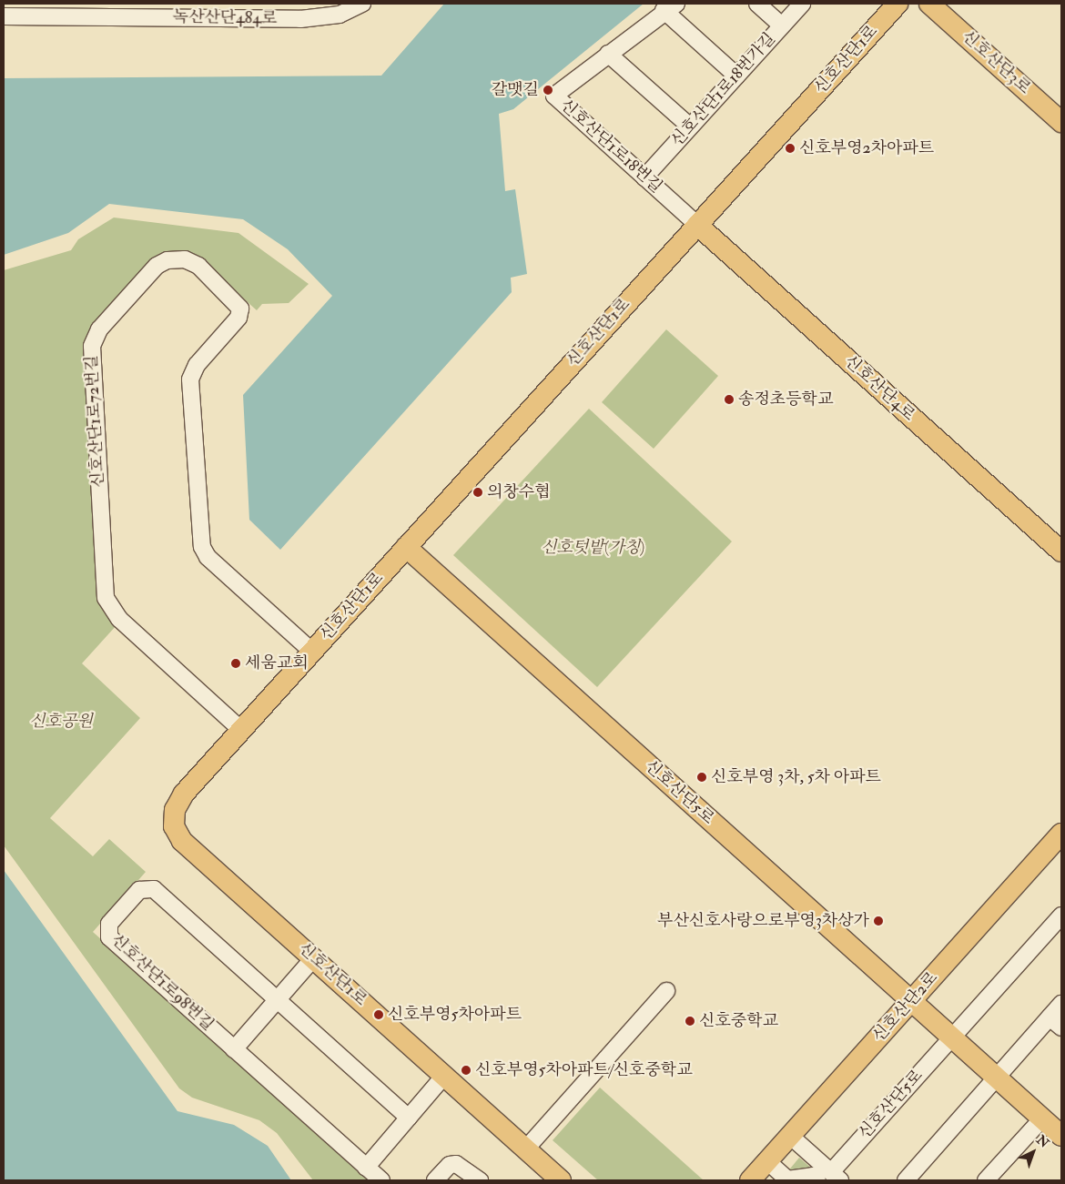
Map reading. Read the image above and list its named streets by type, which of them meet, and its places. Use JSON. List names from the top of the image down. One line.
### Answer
{"streets":{"main road":["신호산단1로","신호산단3로","신호산단4로","신호산단5로","신호산단2로"],"street":["녹산산단484로","신호산단1로18번가길","신호산단1로18번길","신호산단1로72번길","신호산단1로98번길"]},"crossings":[["신호산단1로","신호산단1로18번길"],["신호산단1로","신호산단4로"],["신호산단1로","신호산단1로72번길"],["신호산단1로","신호산단5로"],["신호산단1로18번가길","신호산단1로18번길"],["신호산단1로18번길","신호산단4로"],["신호산단5로","신호산단2로"]],"parks":["신호텃밭(가칭)","신호공원"],"places":["갈맷길","신호부영2차아파트","송정초등학교","의창수협","세움교회","신호부영 3차, 5차 아파트","부산신호사랑으로부영3차상가","신호부영5차아파트","신호중학교","신호부영5차아파트/신호중학교"],"north":"top right"}
